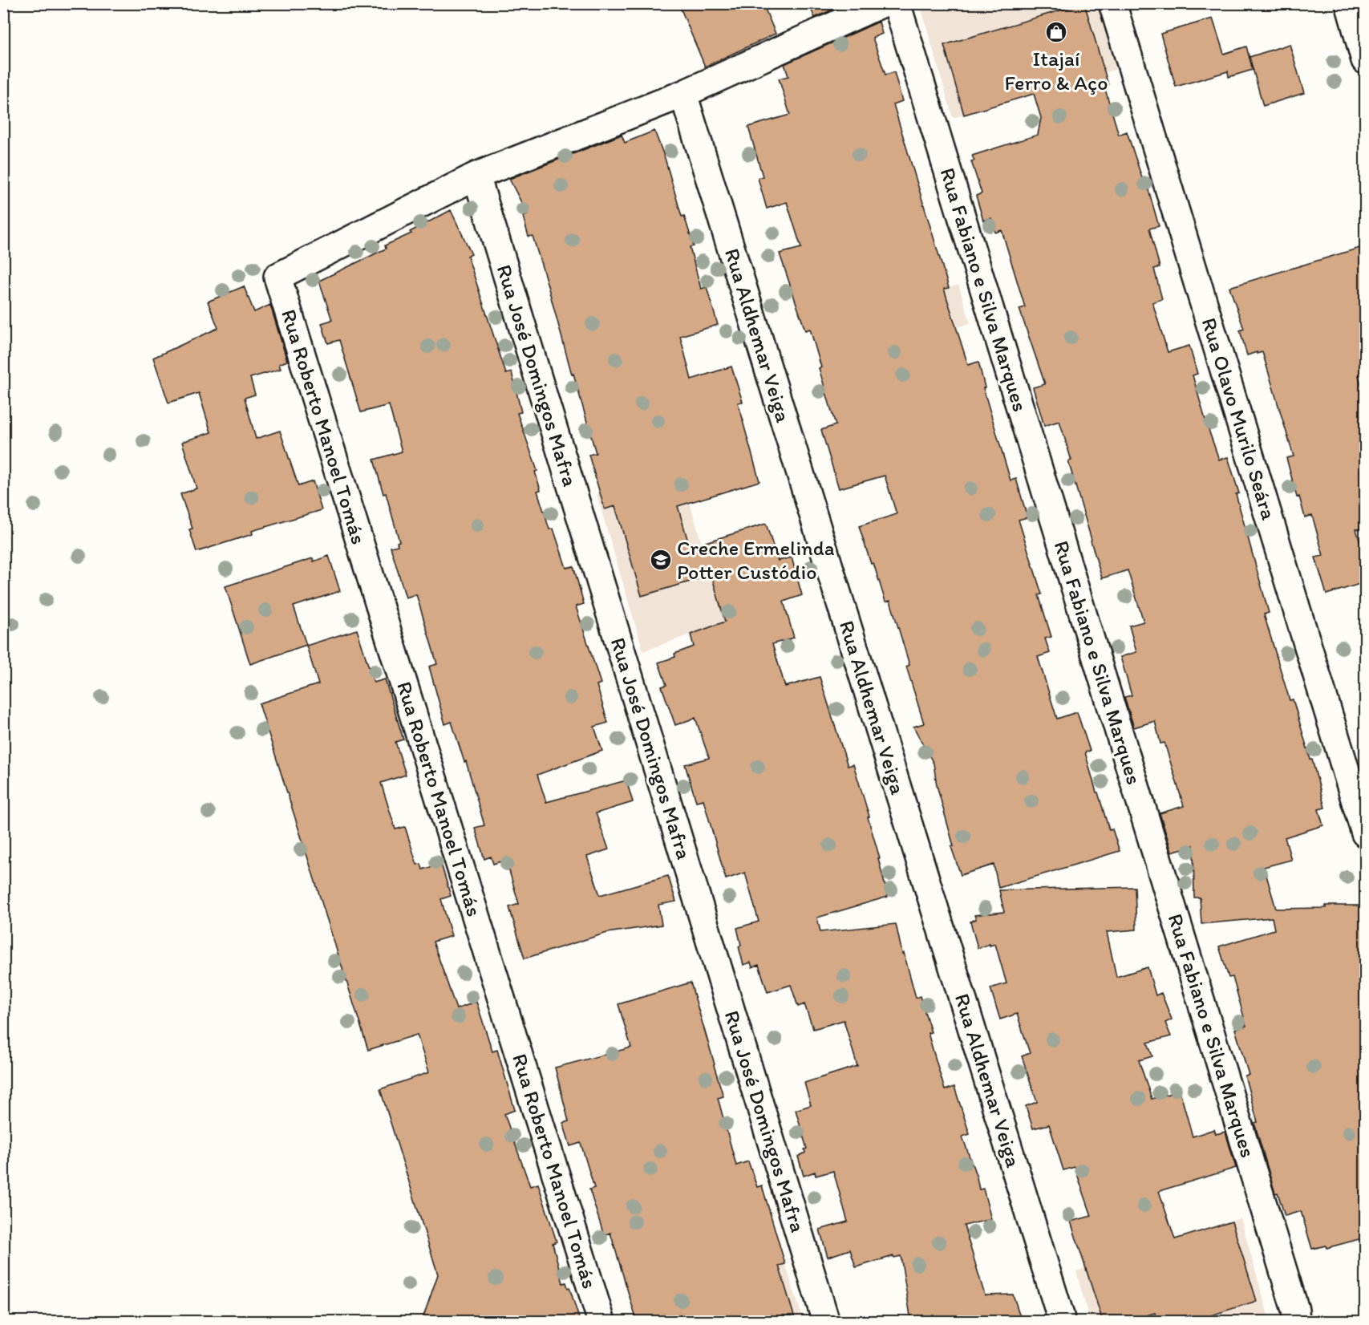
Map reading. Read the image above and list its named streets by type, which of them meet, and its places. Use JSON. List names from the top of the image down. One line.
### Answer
{"streets":{"street":["Rua Fabiano e Silva Marques","Rua Aldhemar Veiga","Rua José Domingos Mafra","Rua Olavo Murilo Seára","Rua Roberto Manoel Tomás"]},"crossings":[["Rua José Domingos Mafra","Rua Roberto Manoel Tomás"]],"places":{"shop":["Itajaí Ferro & Aço"],"school or university":["Creche Ermelinda Potter Custódio"]}}
